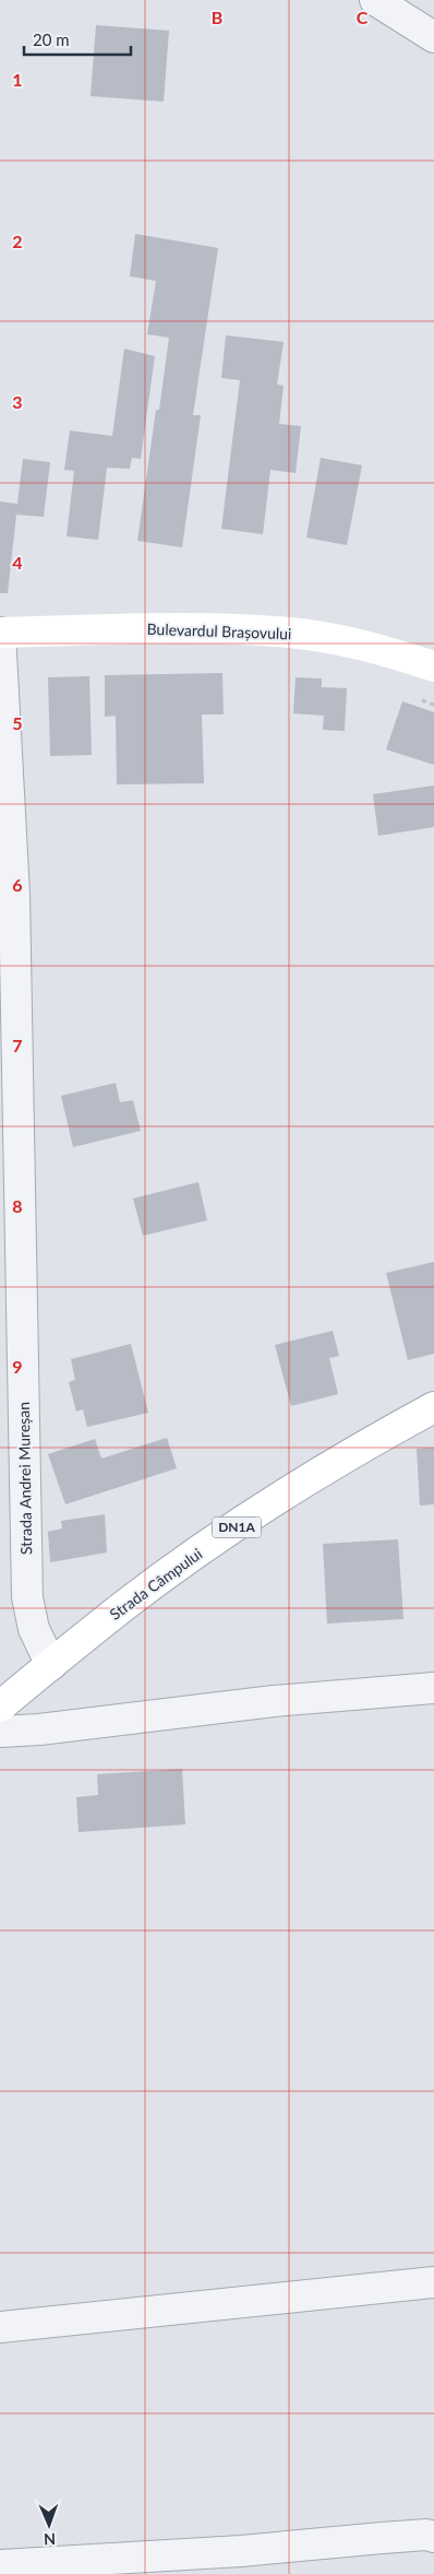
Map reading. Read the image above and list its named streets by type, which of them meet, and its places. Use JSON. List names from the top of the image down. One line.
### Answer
{"streets":{"main road":["Bulevardul Brașovului","DN1A","Strada Câmpului"],"street":["Strada Andrei Mureșan"]},"crossings":[["Bulevardul Brașovului","Strada Andrei Mureșan"],["Strada Andrei Mureșan","Strada Câmpului"]],"scale_bar":"20 m","north":"bottom","grid":{"columns":["B","C"],"rows":["1","2","3","4","5","6","7","8","9"]}}
